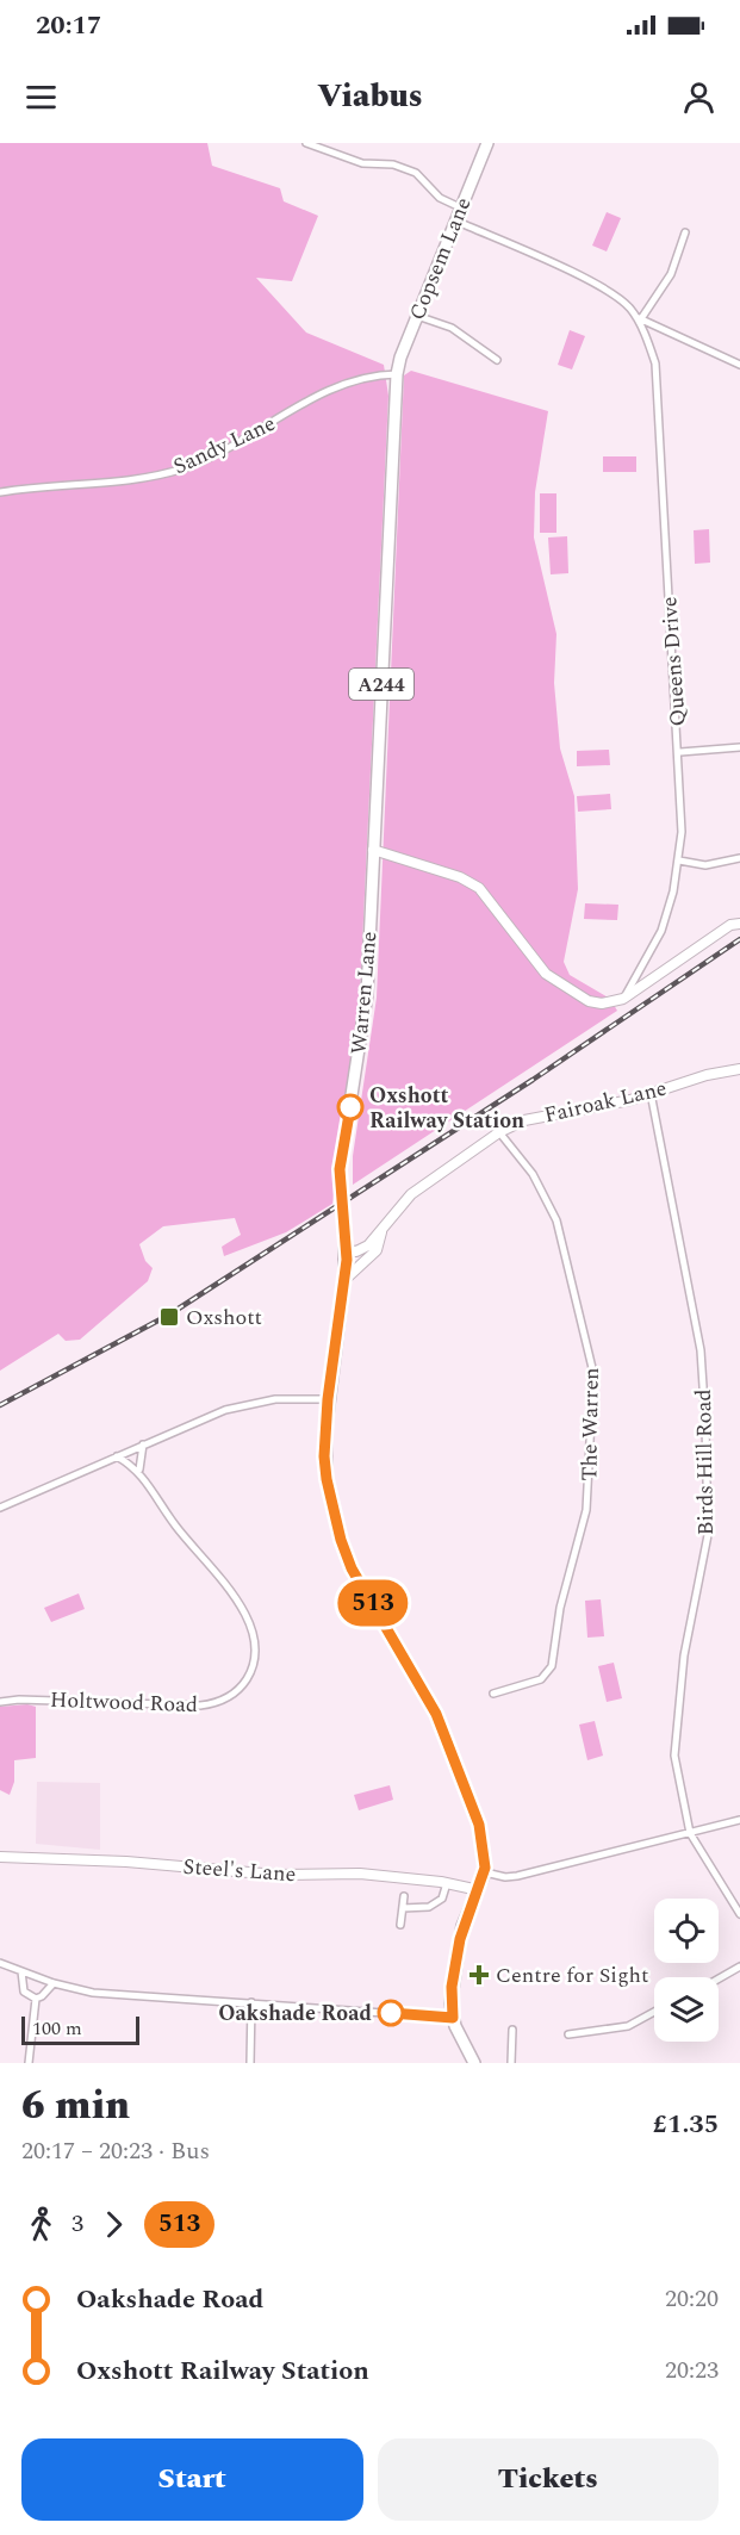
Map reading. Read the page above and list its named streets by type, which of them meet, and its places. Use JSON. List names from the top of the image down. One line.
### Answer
{"streets":{"main road":["Copsem Lane","A244","Warren Lane","Fairoak Lane","Steel's Lane"],"street":["Sandy Lane","Queens Drive","The Warren","Birds Hill Road","Holtwood Road"]},"crossings":[["Copsem Lane","Sandy Lane"],["Copsem Lane","Warren Lane"],["Sandy Lane","Warren Lane"],["A244","Warren Lane"],["A244","Steel's Lane"],["Warren Lane","Fairoak Lane"],["Fairoak Lane","The Warren"],["Fairoak Lane","Birds Hill Road"]],"places":{"other":["Oxshott Railway Station","Oakshade Road"],"transit":["Oxshott"],"health":["Centre for Sight"]},"lines":["bus line 513"],"scale_bar":"100 m","page":{"status":"20:17","header":"Viabus","on_map":"513","scale":"100 m","heading":["6 min","20:17 – 20:23 · Bus","£1.35"],"legs":["3","513"],"list":[{"name":"Oakshade Road","value":"20:20"},{"name":"Oxshott Railway Station","value":"20:23"}],"buttons":["Start","Tickets"]}}
